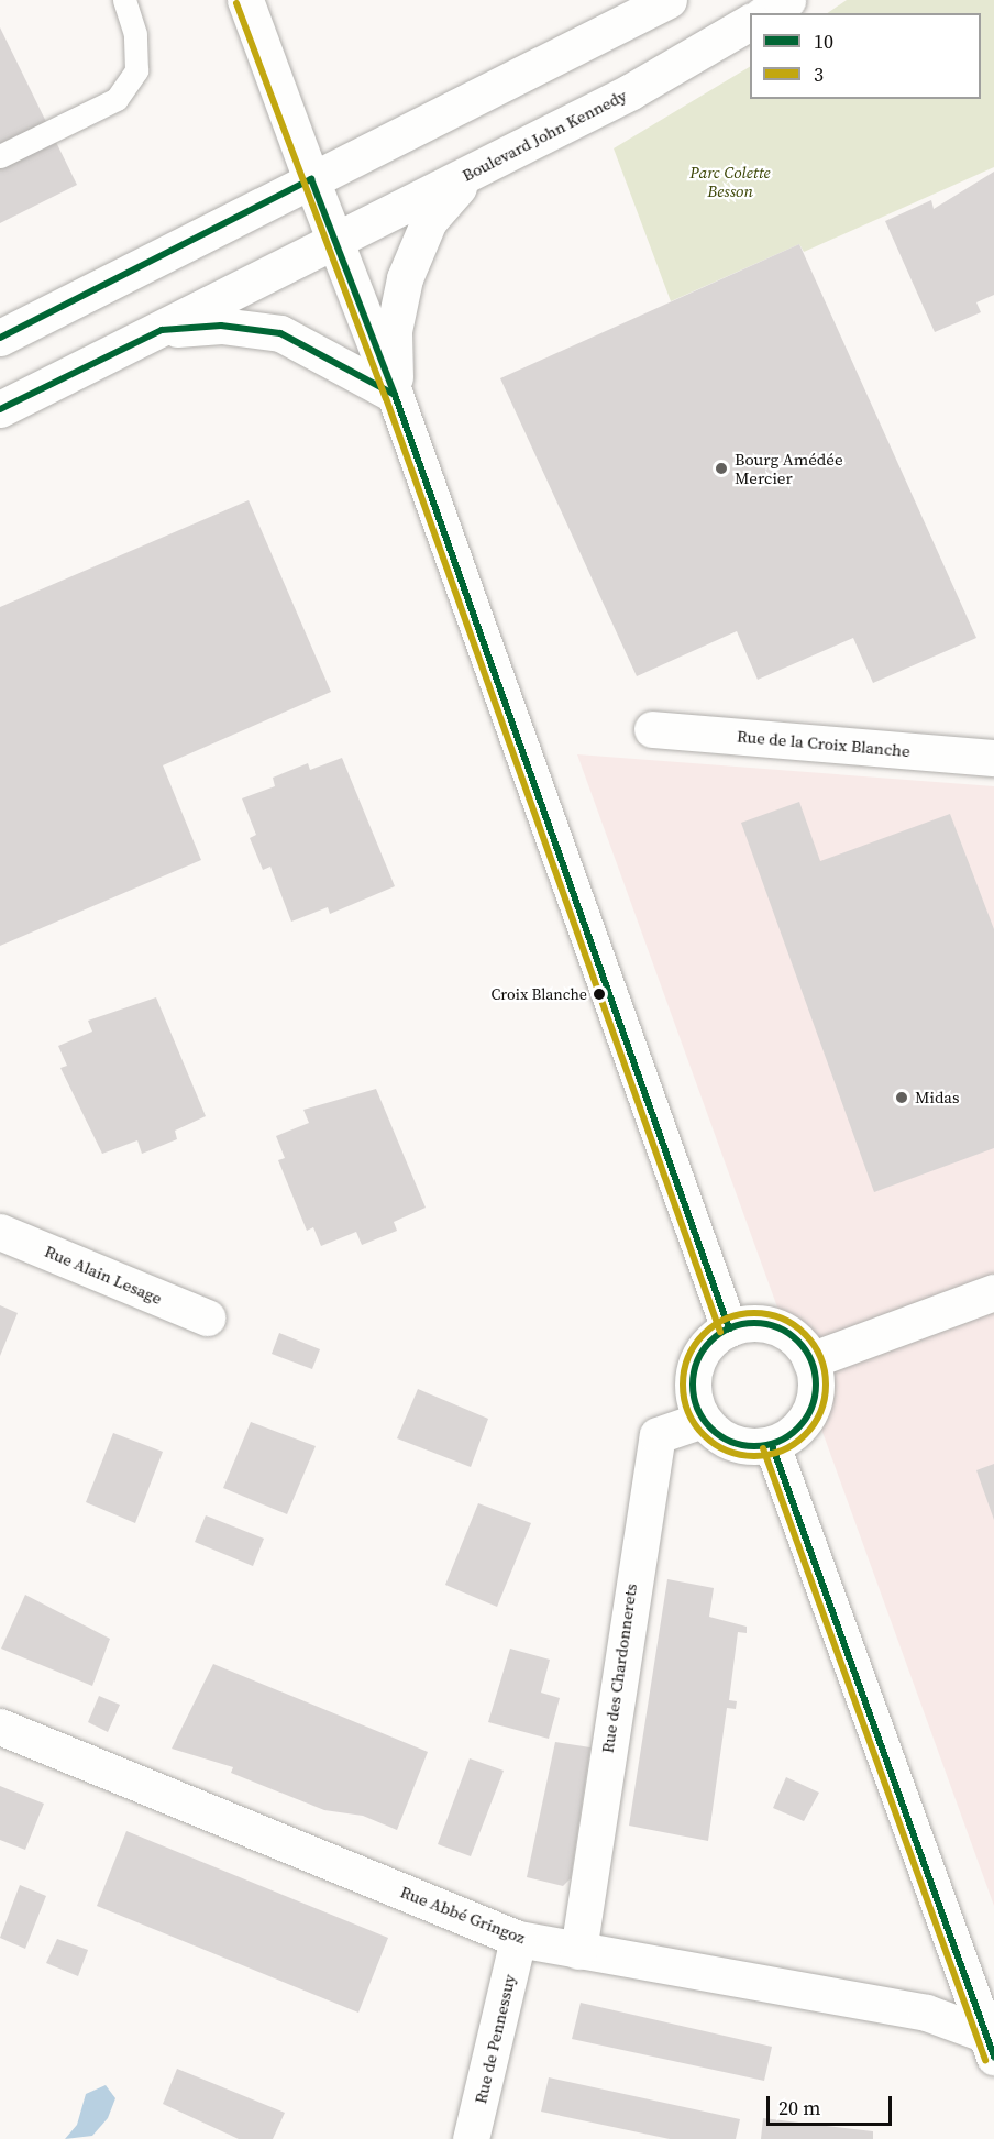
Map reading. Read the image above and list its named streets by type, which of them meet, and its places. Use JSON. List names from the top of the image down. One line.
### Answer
{"streets":{"main road":["Boulevard John Kennedy","Rue de la Croix Blanche","Rue Alain Lesage","Rue des Chardonnerets","Rue Abbé Gringoz","Rue de Pennessuy"]},"crossings":[["Rue des Chardonnerets","Rue Abbé Gringoz"],["Rue Abbé Gringoz","Rue de Pennessuy"]],"parks":["Parc Colette Besson"],"places":["Bourg Amédée Mercier","Croix Blanche","Midas"],"lines":["transit line 3","transit line 10"],"legend":["10","3"],"scale_bar":"20 m"}
